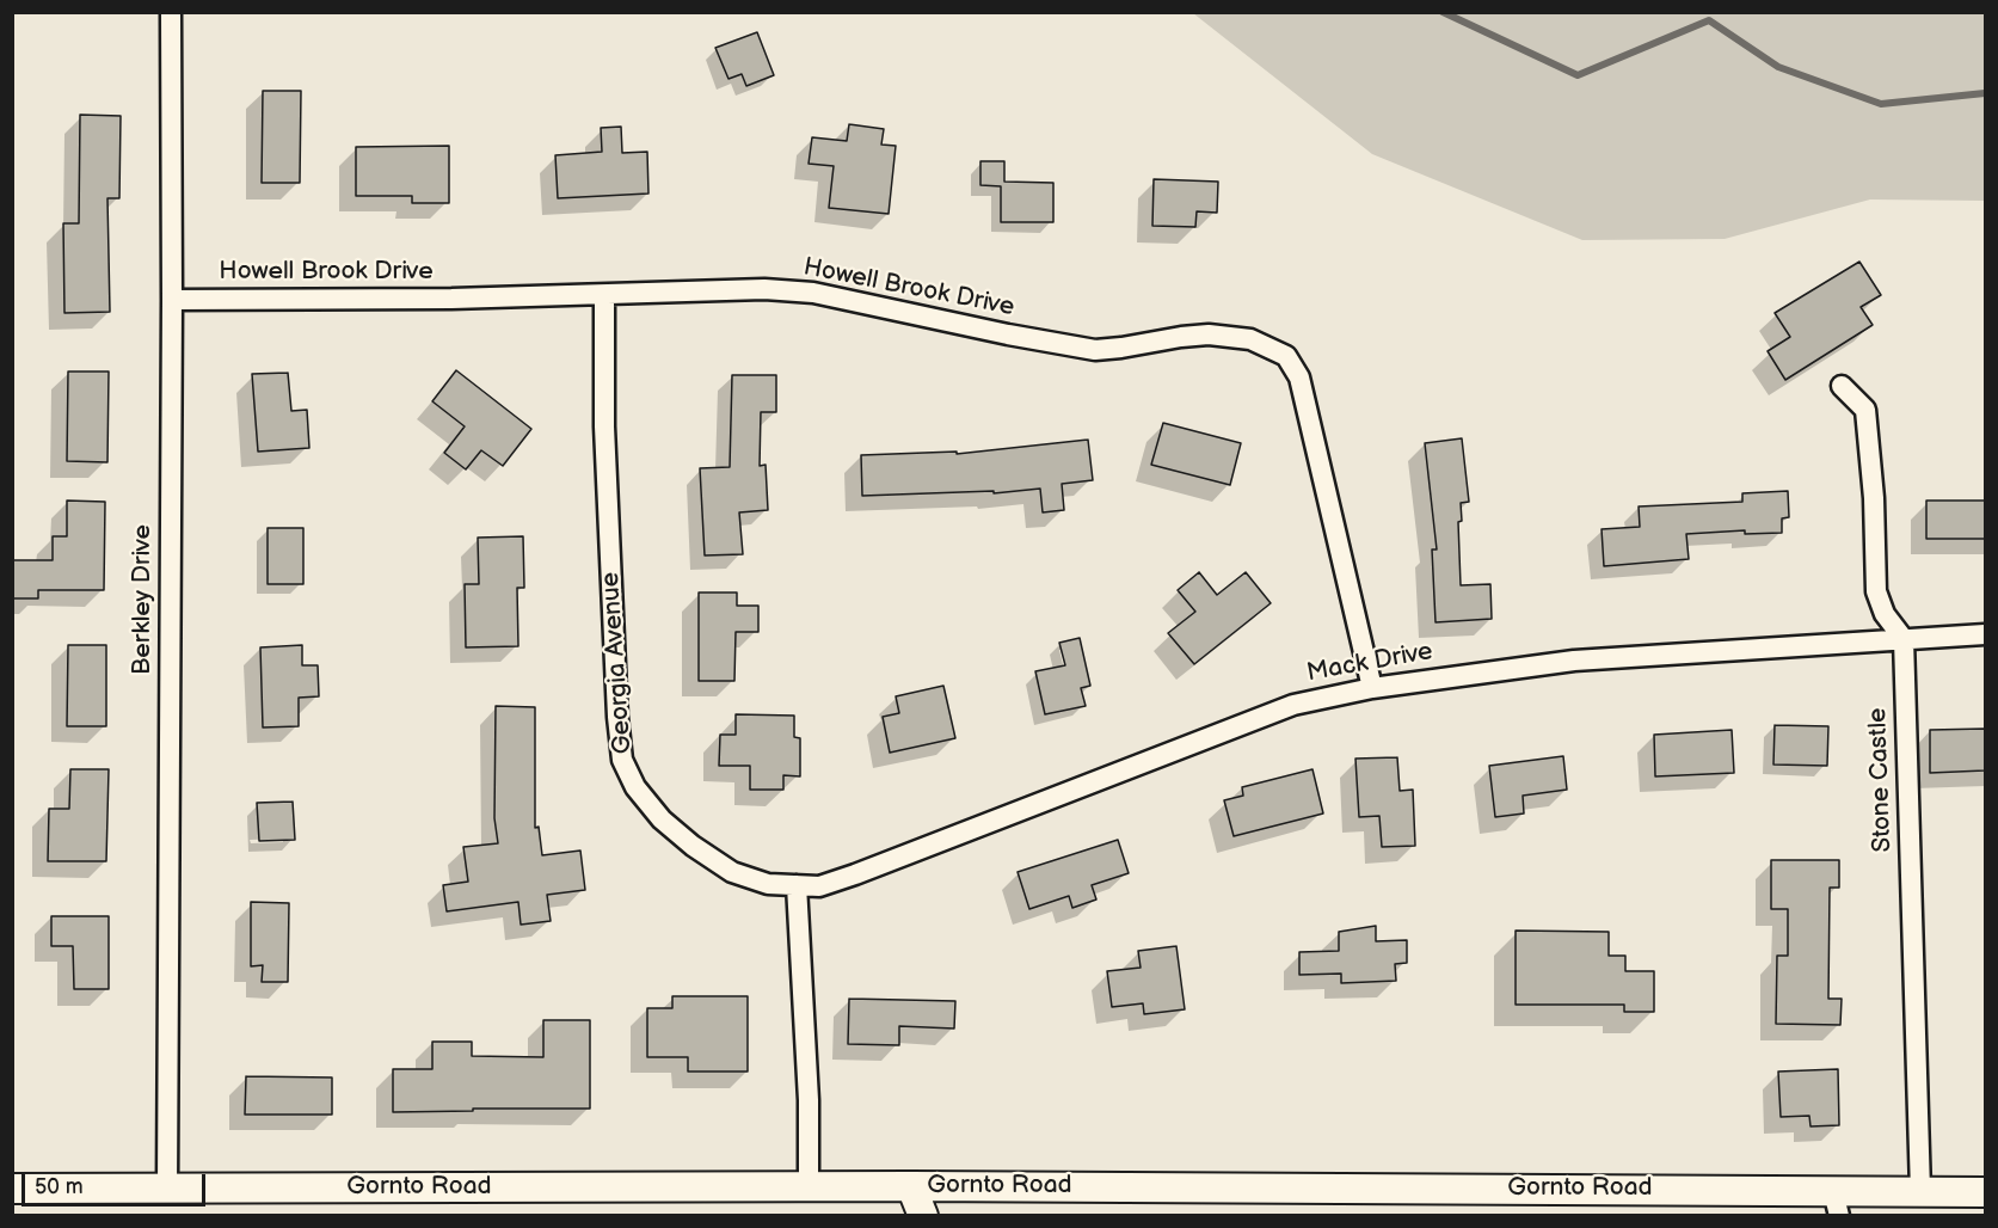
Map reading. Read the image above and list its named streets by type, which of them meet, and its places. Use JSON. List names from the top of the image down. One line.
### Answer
{"streets":{"main road":["Gornto Road"],"street":["Howell Brook Drive","Berkley Drive","Georgia Avenue","Mack Drive","Stone Castle"]},"crossings":[["Howell Brook Drive","Berkley Drive"],["Howell Brook Drive","Georgia Avenue"],["Howell Brook Drive","Mack Drive"],["Berkley Drive","Gornto Road"],["Georgia Avenue","Mack Drive"],["Mack Drive","Stone Castle"],["Stone Castle","Gornto Road"]],"scale_bar":"50 m"}
